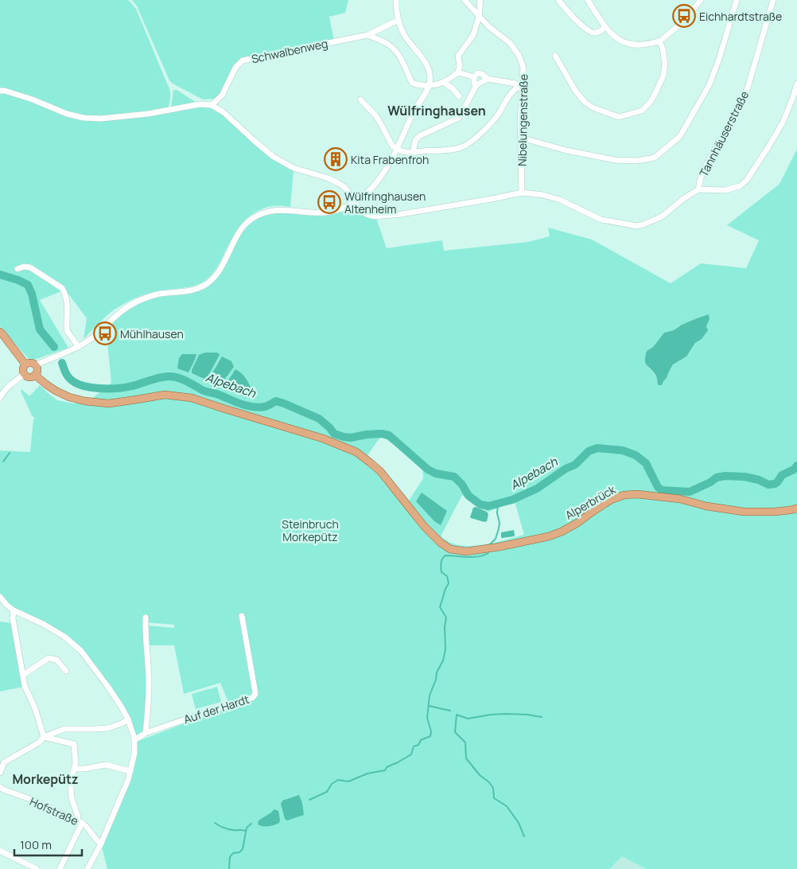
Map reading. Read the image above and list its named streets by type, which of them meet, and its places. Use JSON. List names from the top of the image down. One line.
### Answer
{"streets":{"main road":["Alperbrück"],"street":["Schwalbenweg","Nibelungenstraße","Tannhäuserstraße","Auf der Hardt","Hofstraße"]},"crossings":[["Schwalbenweg","Tannhäuserstraße"],["Nibelungenstraße","Tannhäuserstraße"]],"districts":["Wülfringhausen","Morkepütz"],"water":["Alpebach"],"parks":["Steinbruch Morkepütz"],"places":{"bus stop":["Eichhardtstraße","Wülfringhausen Altenheim","Mühlhausen"],"building":["Kita Frabenfroh"]},"scale_bar":"100 m"}
